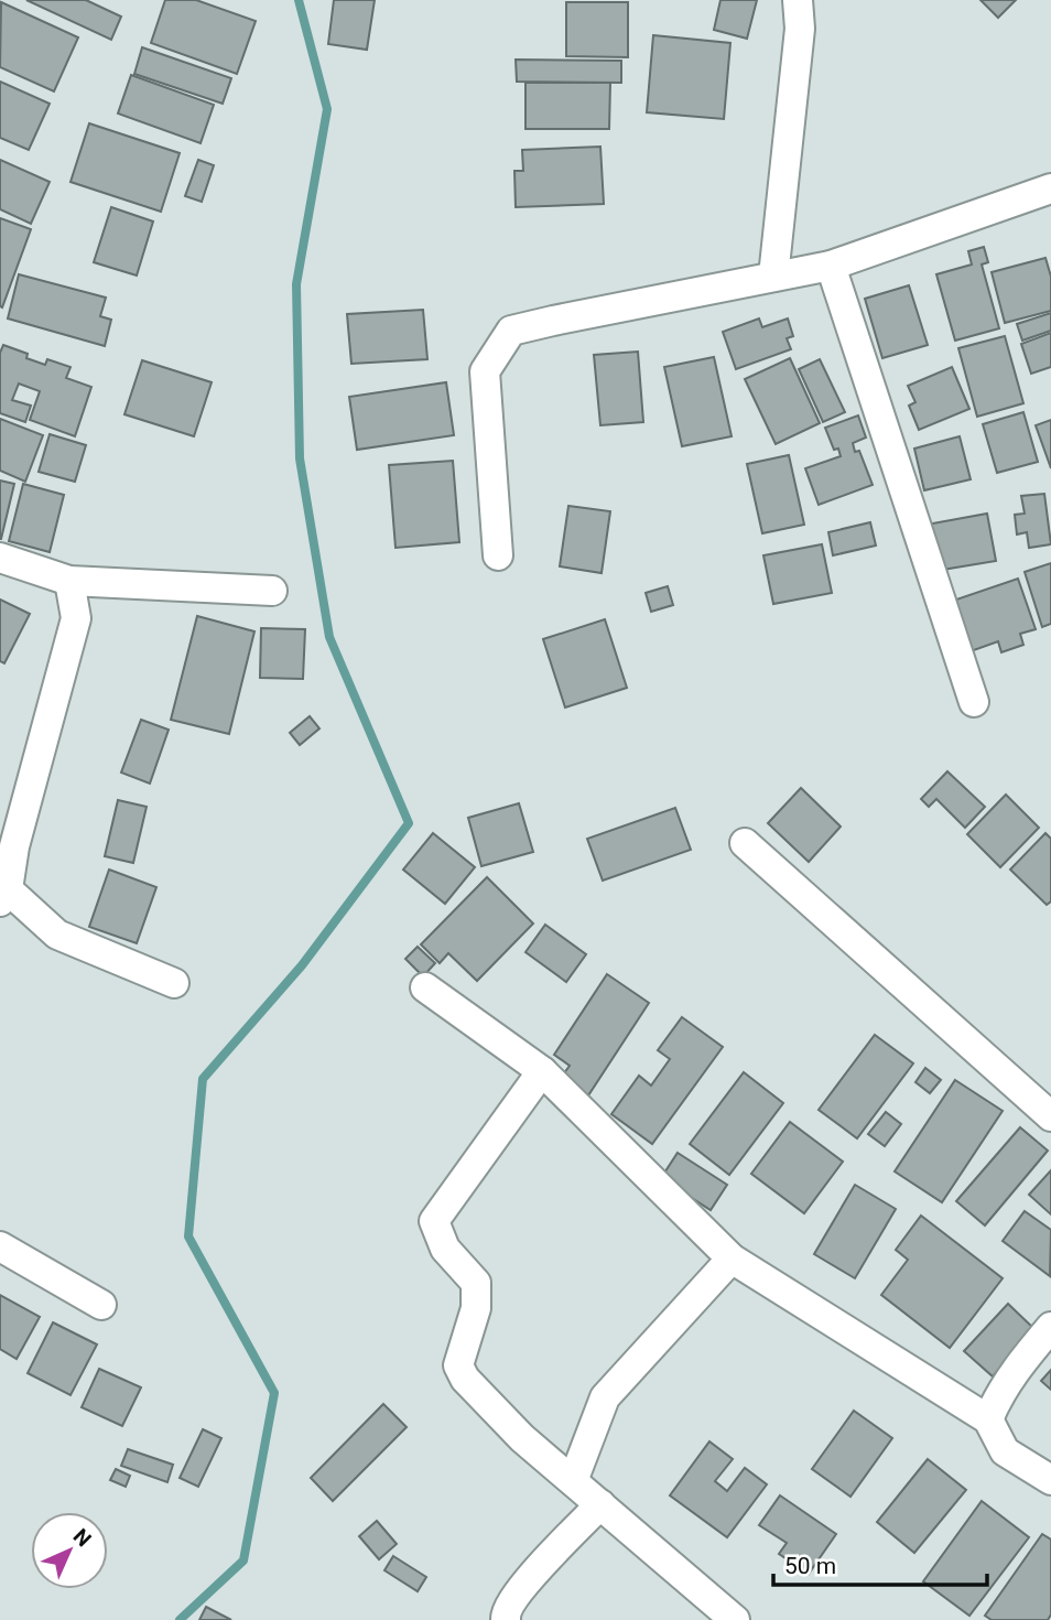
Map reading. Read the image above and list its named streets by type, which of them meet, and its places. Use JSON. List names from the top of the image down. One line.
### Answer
{"scale_bar":"50 m","north":"top right"}
